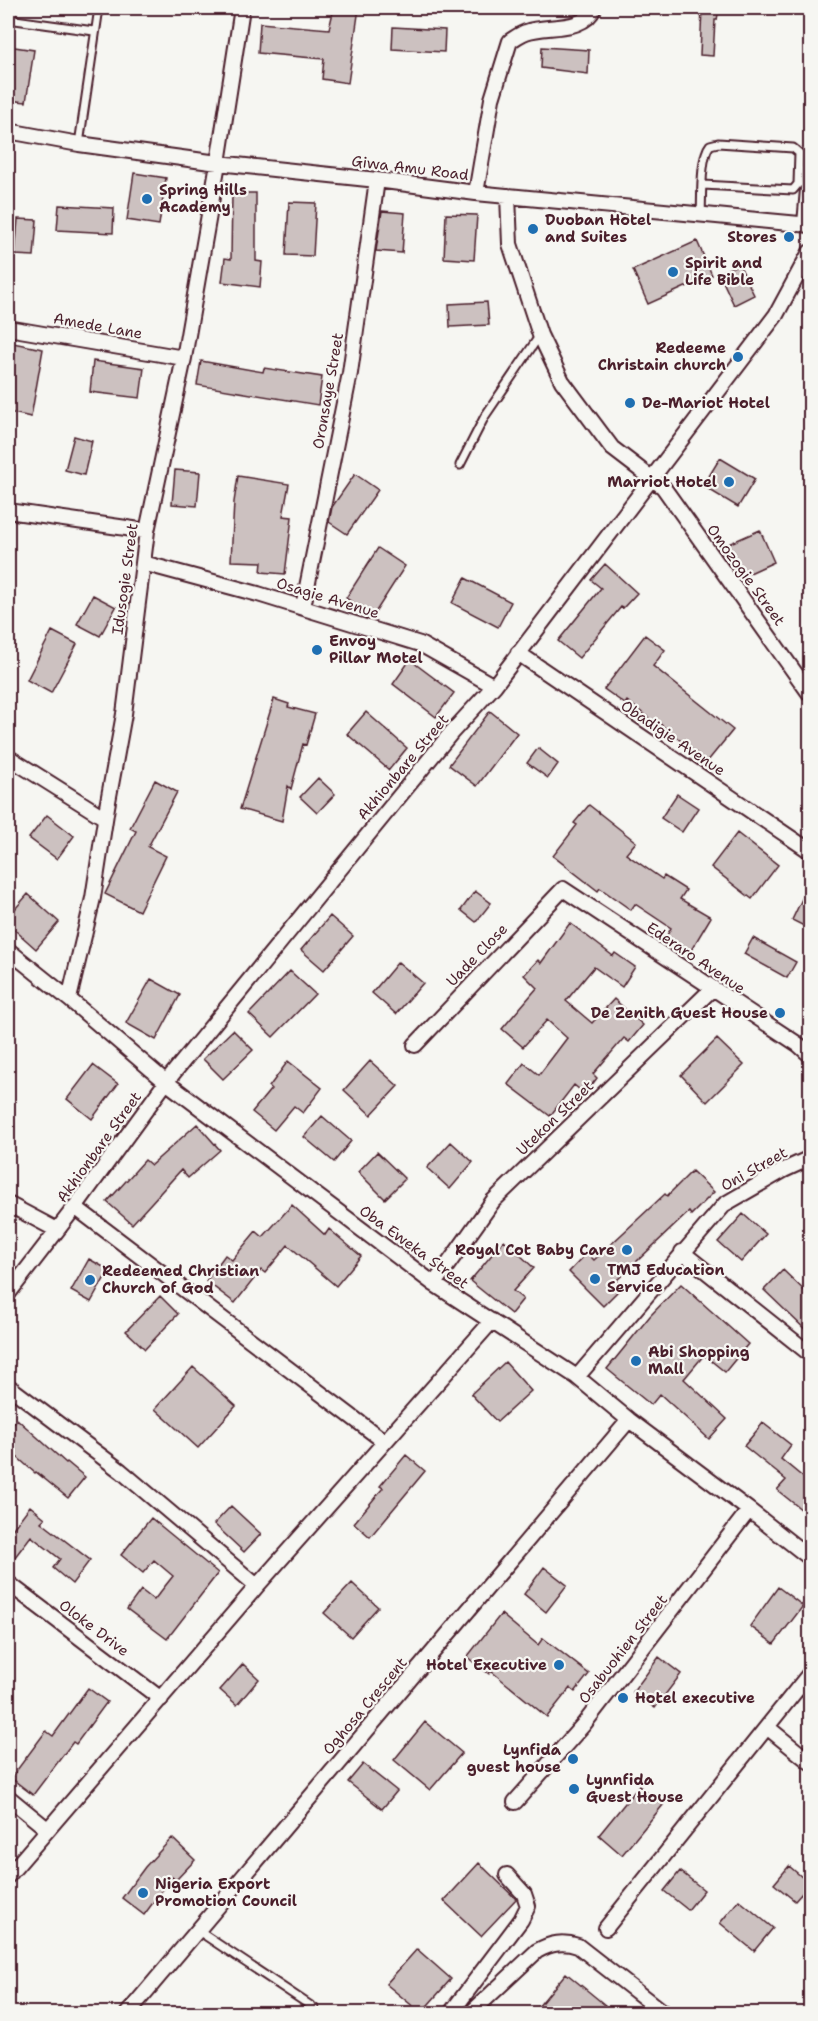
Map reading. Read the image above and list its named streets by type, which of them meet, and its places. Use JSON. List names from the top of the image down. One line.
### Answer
{"streets":{"street":["Giwa Amu Road","Amede Lane","Oronsaye Street","Omozogie Street","Idusogie Street","Osagie Avenue","Obadigie Avenue","Akhionbare Street","Uade Close","Ederaro Avenue","Utekon Street","Oni Street","Oba Eweka Street","Oloke Drive","Osabuohien Street","Oghosa Crescent"]},"crossings":[["Giwa Amu Road","Oronsaye Street"],["Giwa Amu Road","Omozogie Street"],["Giwa Amu Road","Idusogie Street"],["Amede Lane","Idusogie Street"],["Oronsaye Street","Osagie Avenue"],["Omozogie Street","Akhionbare Street"],["Idusogie Street","Osagie Avenue"],["Idusogie Street","Oba Eweka Street"],["Osagie Avenue","Akhionbare Street"],["Obadigie Avenue","Akhionbare Street"],["Akhionbare Street","Oba Eweka Street"],["Uade Close","Ederaro Avenue"],["Ederaro Avenue","Utekon Street"],["Utekon Street","Oba Eweka Street"],["Oni Street","Oba Eweka Street"],["Oba Eweka Street","Osabuohien Street"],["Oba Eweka Street","Oghosa Crescent"]],"places":["Spring Hills Academy","Duoban Hotel and Suites","Stores","Spirit and Life Bible","Redeeme Christain church","De-Mariot Hotel","Marriot Hotel","Envoy Pillar Motel","De Zenith Guest House","Royal Cot Baby Care","TMJ Education Service","Redeemed Christian Church of God","Abi Shopping Mall","Hotel Executive","Hotel executive","Lynfida guest house","Lynnfida Guest House","Nigeria Export Promotion Council"]}
